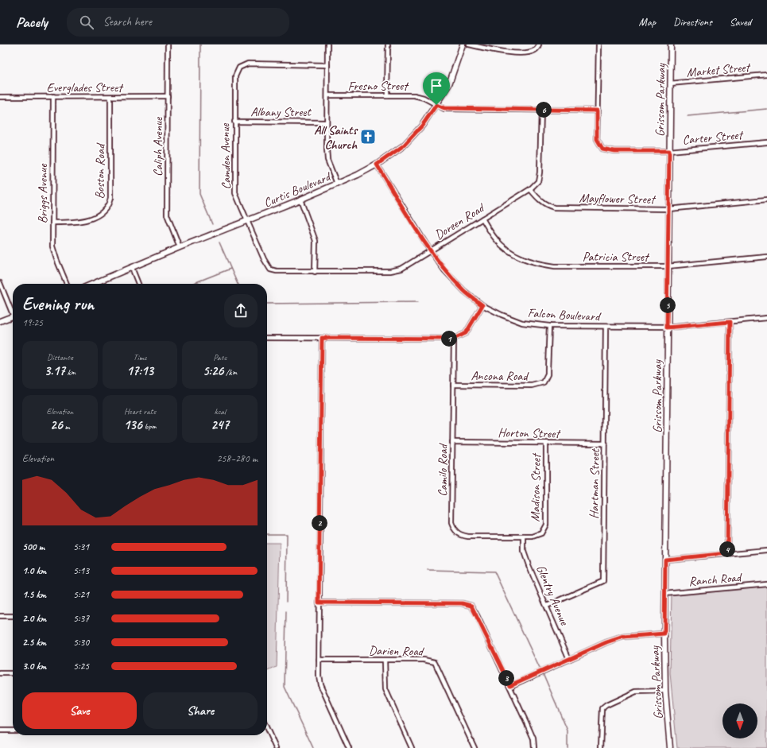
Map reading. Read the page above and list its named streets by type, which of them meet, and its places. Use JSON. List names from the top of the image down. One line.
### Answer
{"streets":{"main road":["Grissom Parkway","Curtis Boulevard"],"street":["Market Street","Fresno Street","Everglades Street","Albany Street","Carter Street","Caliph Avenue","Camden Avenue","Boston Road","Briggs Avenue","Mayflower Street","Doreen Road","Patricia Street","Falcon Boulevard","Ancona Road","Horton Street","Camilo Road","Hartman Street","Madison Street","Ranch Road","Glentry Avenue","Darien Road"]},"crossings":[["Market Street","Grissom Parkway"],["Fresno Street","Carter Street"],["Fresno Street","Curtis Boulevard"],["Fresno Street","Doreen Road"],["Everglades Street","Caliph Avenue"],["Everglades Street","Boston Road"],["Everglades Street","Briggs Avenue"],["Grissom Parkway","Carter Street"],["Grissom Parkway","Mayflower Street"],["Grissom Parkway","Patricia Street"],["Grissom Parkway","Falcon Boulevard"],["Grissom Parkway","Ranch Road"],["Albany Street","Camden Avenue"],["Caliph Avenue","Curtis Boulevard"],["Camden Avenue","Curtis Boulevard"],["Camden Avenue","Doreen Road"],["Boston Road","Briggs Avenue"],["Curtis Boulevard","Falcon Boulevard"],["Mayflower Street","Doreen Road"],["Doreen Road","Patricia Street"],["Doreen Road","Falcon Boulevard"],["Falcon Boulevard","Ancona Road"],["Falcon Boulevard","Hartman Street"],["Ancona Road","Camilo Road"],["Horton Street","Camilo Road"],["Horton Street","Hartman Street"],["Horton Street","Madison Street"],["Camilo Road","Madison Street"],["Camilo Road","Glentry Avenue"],["Hartman Street","Glentry Avenue"],["Madison Street","Glentry Avenue"]],"places":{"church":["All Saints Church"]},"north":"bottom","page":{"header":"Pacely","search":"Search here","nav":["Map","Directions","Saved"],"pins":["6","5","1","2","4","3"],"heading":["Evening run","19:25"],"stats":[["Distance","3.17 km"],["Time","17:13"],["Pace","5:26 /km"],["Elevation","26 m"],["Heart rate","136 bpm"],["kcal","247"]],"chart":["Elevation","258–280 m"],"list":[{"name":"500 m","note":"5:31"},{"name":"1.0 km","note":"5:13"},{"name":"1.5 km","note":"5:21"},{"name":"2.0 km","note":"5:37"},{"name":"2.5 km","note":"5:30"},{"name":"3.0 km","note":"5:25"}],"buttons":["Save","Share"]}}
